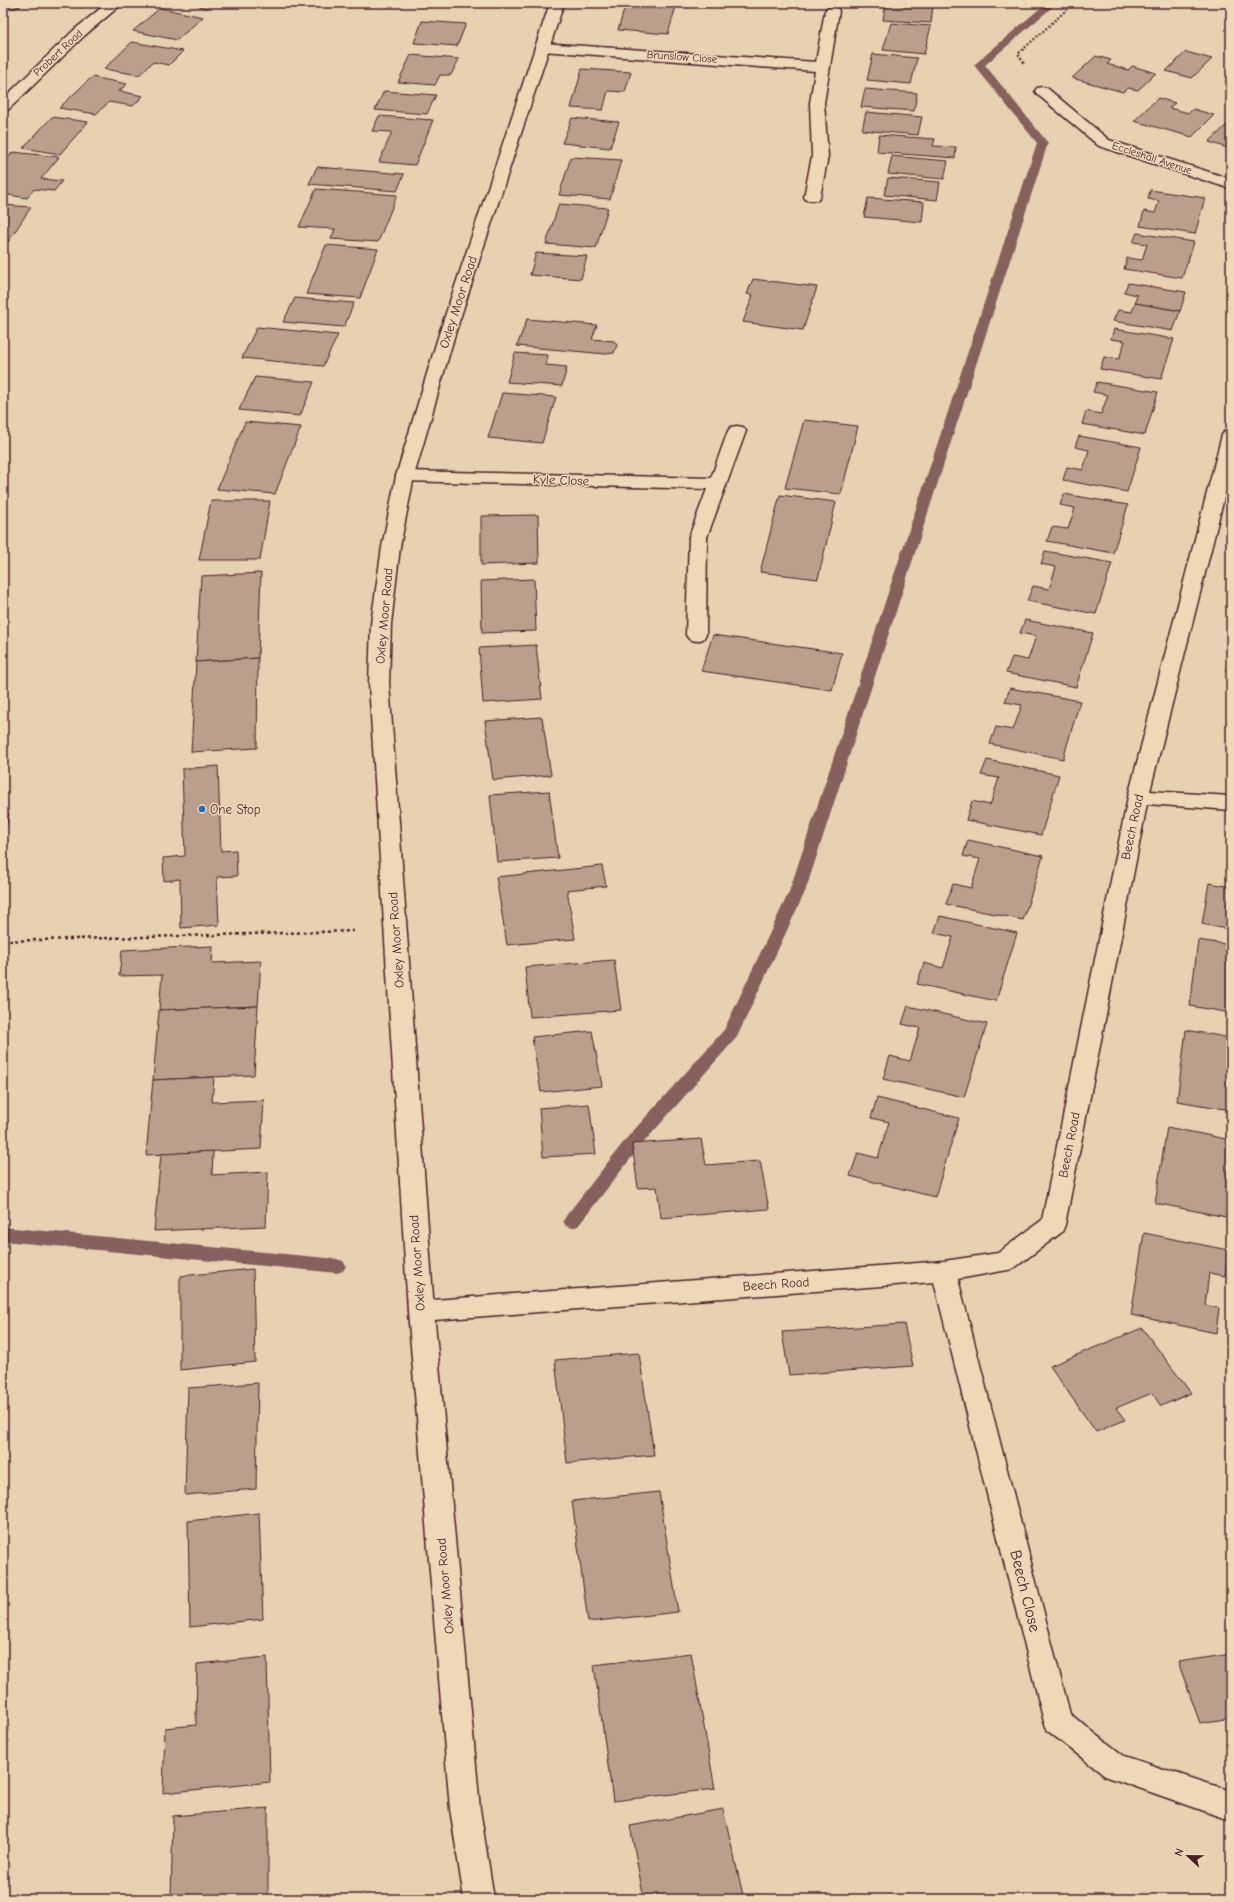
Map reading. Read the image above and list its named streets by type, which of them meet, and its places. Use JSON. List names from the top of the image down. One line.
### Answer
{"streets":{"street":["Probert Road","Brunslow Close","Eccleshall Avenue","Oxley Moor Road","Kyle Close","Beech Road","Beech Close"]},"crossings":[["Brunslow Close","Oxley Moor Road"],["Oxley Moor Road","Kyle Close"],["Oxley Moor Road","Beech Road"],["Beech Road","Beech Close"]],"places":["One Stop"],"north":"left"}
